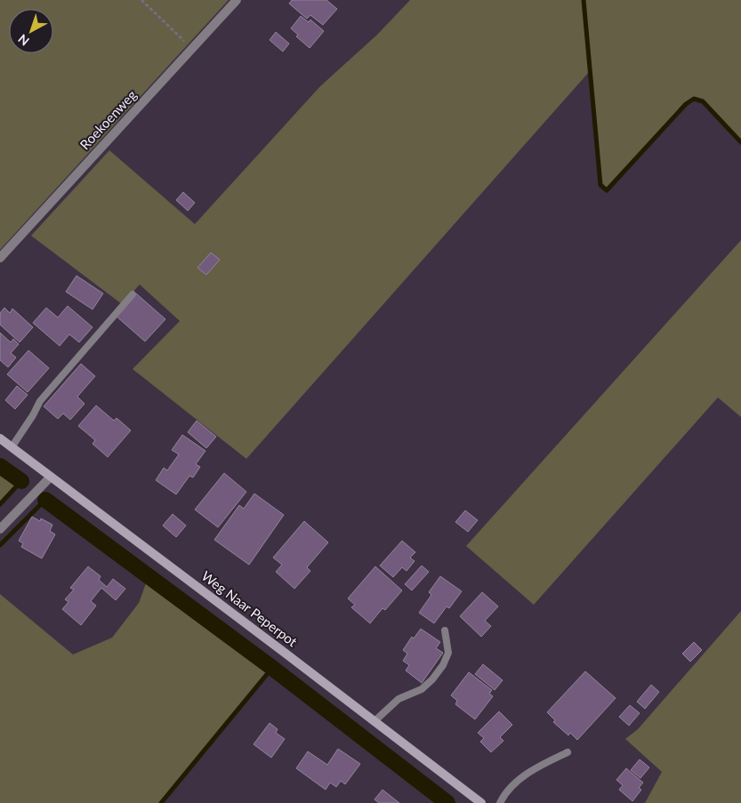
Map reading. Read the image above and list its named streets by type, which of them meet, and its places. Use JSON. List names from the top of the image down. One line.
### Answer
{"streets":{"street":["Roekoenweg","Weg Naar Peperpot"]},"north":"bottom left"}
